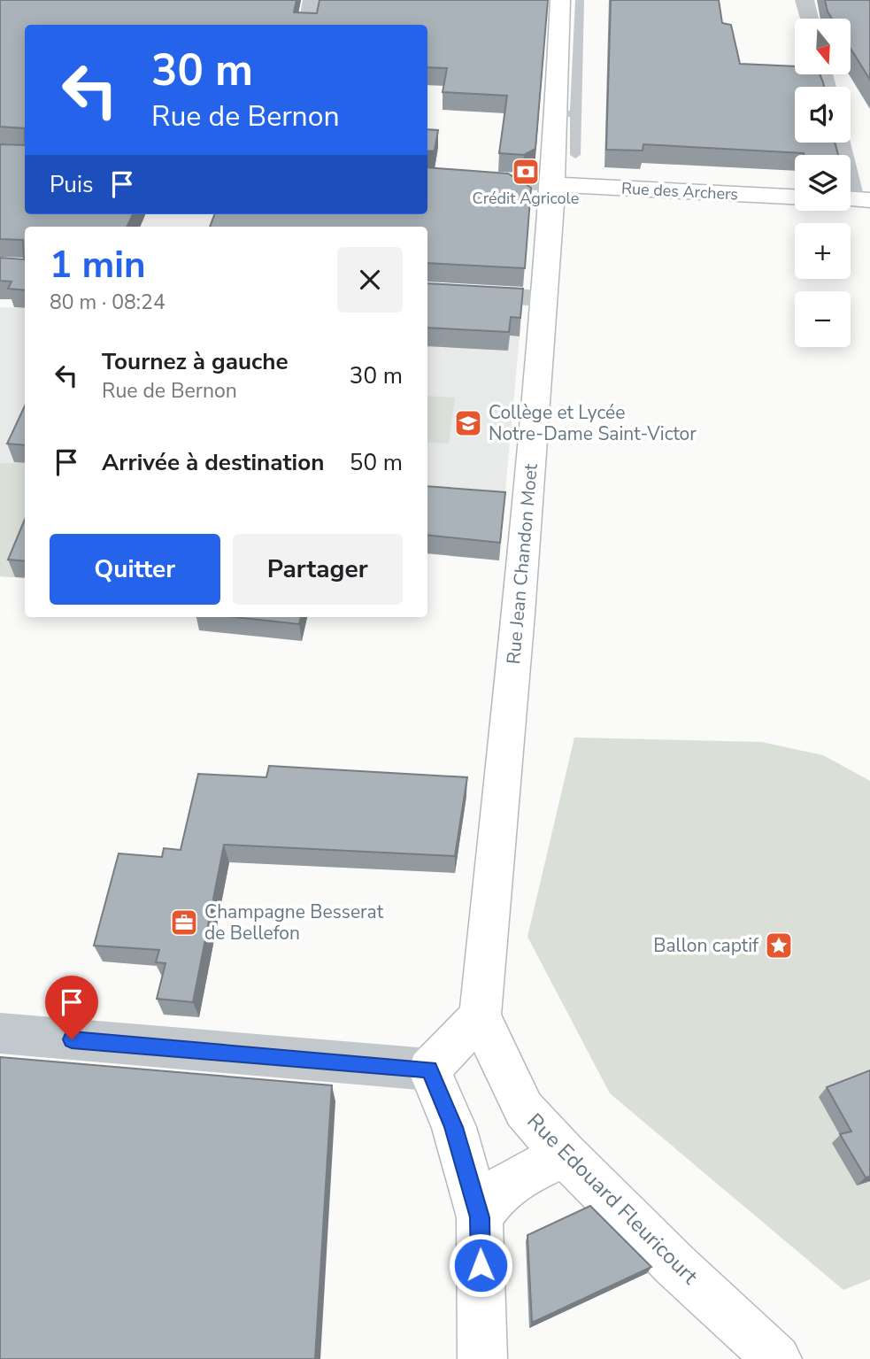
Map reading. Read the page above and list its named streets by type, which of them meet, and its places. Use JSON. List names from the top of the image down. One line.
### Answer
{"streets":{"main road":["Rue des Archers","Rue Jean Chandon Moet","Rue Edouard Fleuricourt"]},"crossings":[["Rue des Archers","Rue Jean Chandon Moet"],["Rue Jean Chandon Moet","Rue Edouard Fleuricourt"]],"places":{"bank":["Crédit Agricole"],"school or university":["Collège et Lycée Notre-Dame Saint-Victor"],"office":["Champagne Besserat de Bellefon"],"place":["Ballon captif"]},"north":"bottom","page":{"map_buttons":["+","−"],"turn":["30 m","Rue de Bernon"],"then":"Puis","heading":["1 min","80 m · 08:24"],"list":[{"name":"Tournez à gauche","note":"Rue de Bernon","value":"30 m"},{"name":"Arrivée à destination","value":"50 m"}],"buttons":["Quitter","Partager"]}}
